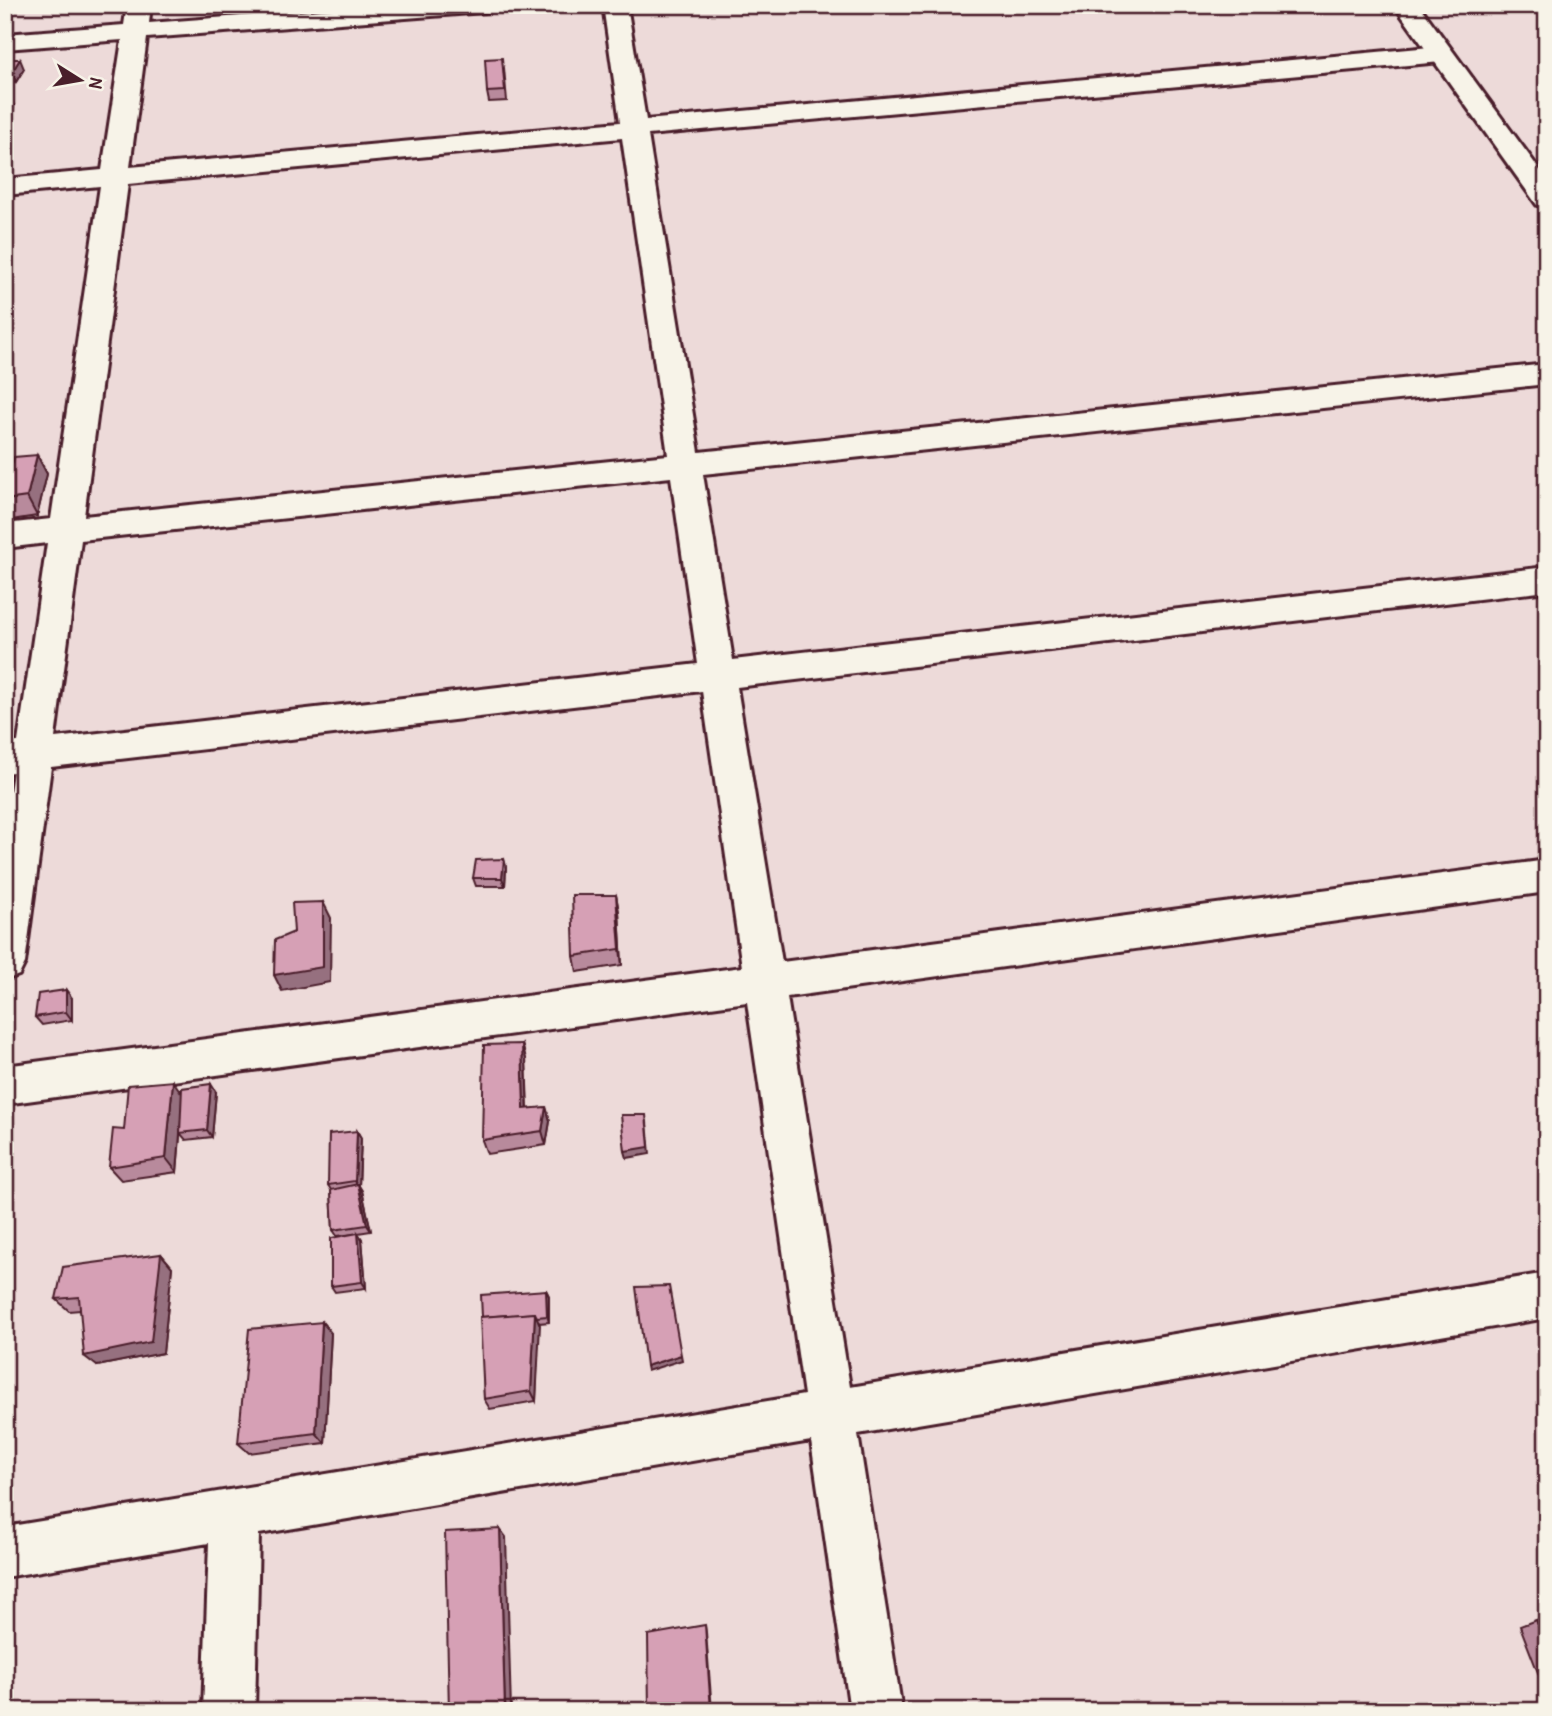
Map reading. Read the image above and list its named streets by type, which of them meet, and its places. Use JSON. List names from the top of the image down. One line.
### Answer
{"north":"right"}
